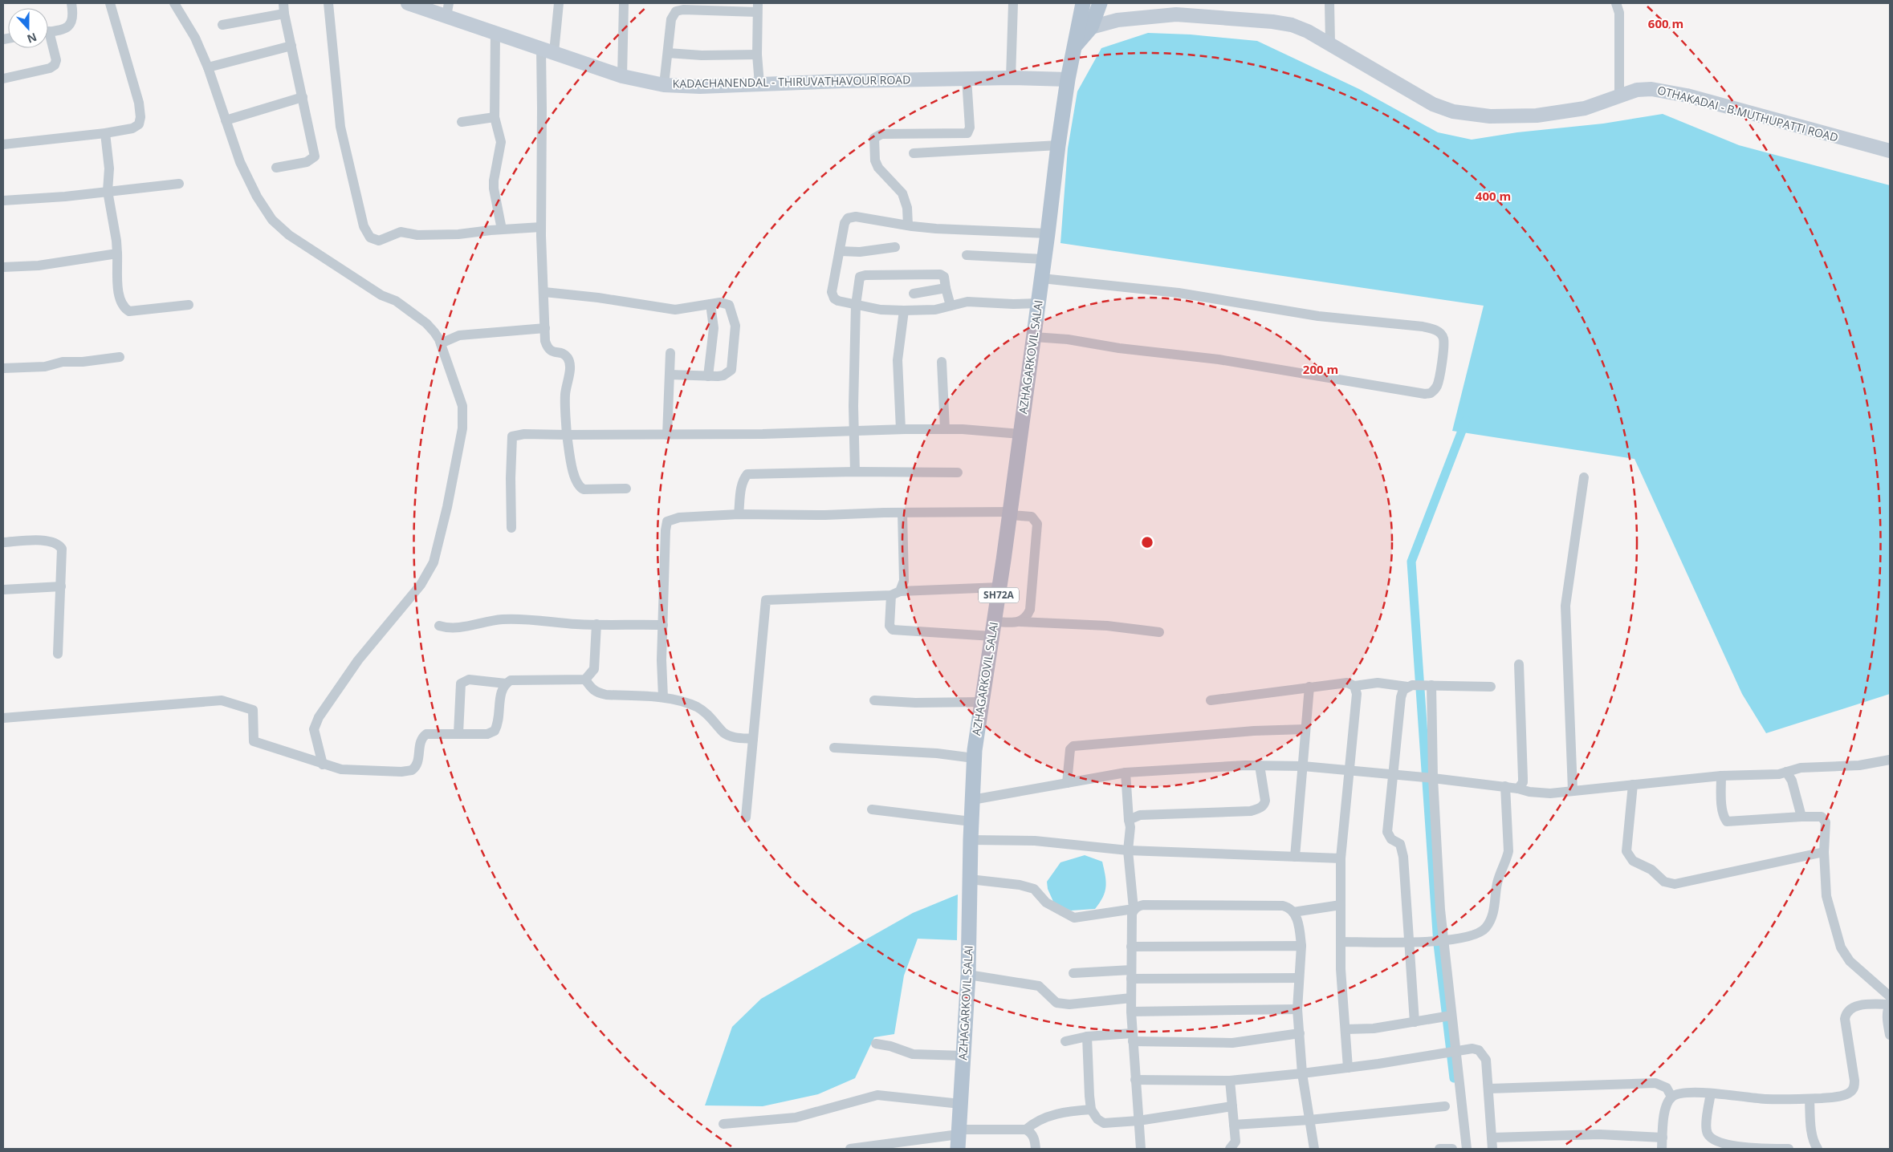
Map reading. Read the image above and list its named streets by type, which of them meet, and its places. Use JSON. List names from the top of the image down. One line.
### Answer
{"streets":{"main road":["KADACHANENDAL - THIRUVATHAVOUR ROAD","OTHAKADAI - B.MUTHUPATTI ROAD","AZHAGARKOVIL SALAI","SH72A"]},"crossings":[["KADACHANENDAL - THIRUVATHAVOUR ROAD","AZHAGARKOVIL SALAI"],["OTHAKADAI - B.MUTHUPATTI ROAD","AZHAGARKOVIL SALAI"]],"north":"bottom","rings":["600 m","400 m","200 m"]}
